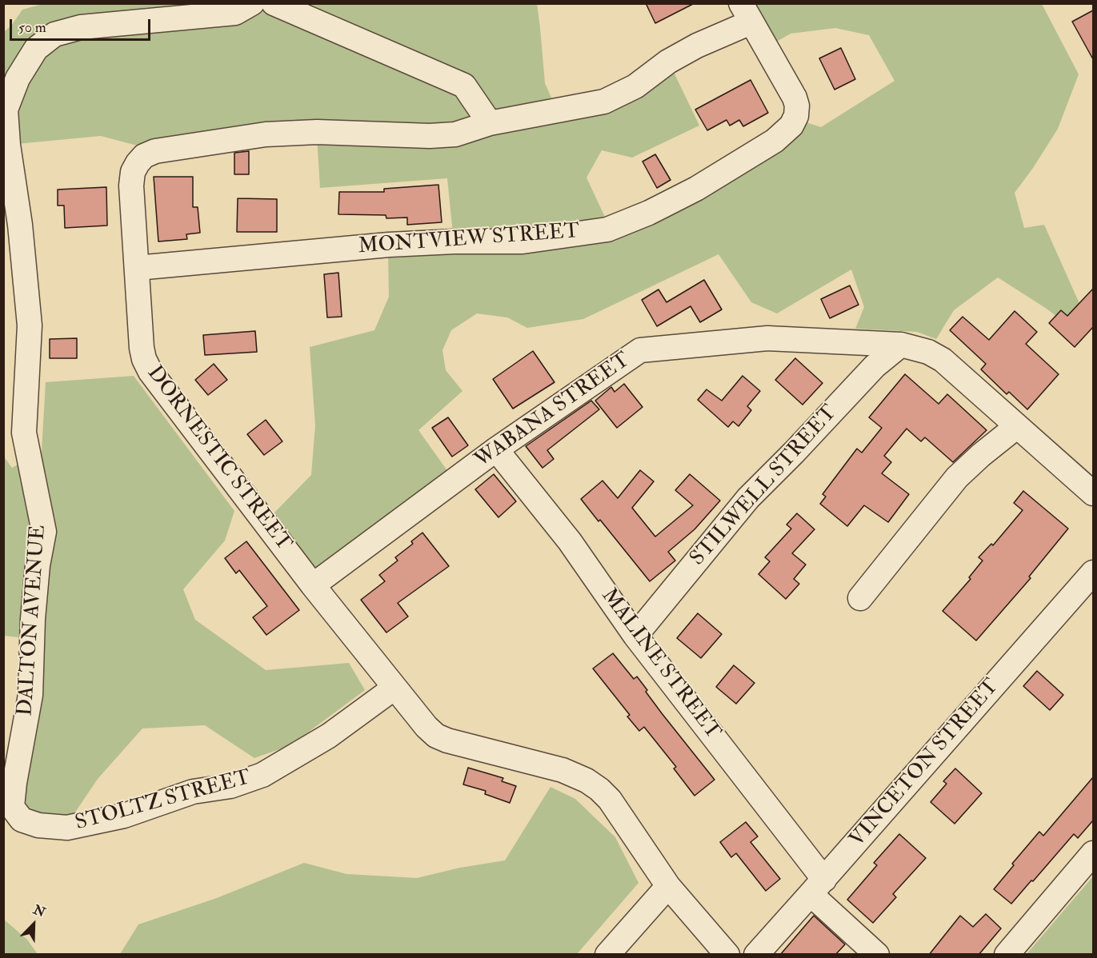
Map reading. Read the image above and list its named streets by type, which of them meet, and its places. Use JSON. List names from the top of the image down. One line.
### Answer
{"streets":{"street":["MONTVIEW STREET","WABANA STREET","DORNESTIC STREET","STILWELL STREET","DALTON AVENUE","MALINE STREET","VINCETON STREET","STOLTZ STREET"]},"crossings":[["MONTVIEW STREET","DORNESTIC STREET"],["WABANA STREET","DORNESTIC STREET"],["WABANA STREET","STILWELL STREET"],["WABANA STREET","MALINE STREET"],["DORNESTIC STREET","STOLTZ STREET"],["STILWELL STREET","MALINE STREET"],["DALTON AVENUE","STOLTZ STREET"],["MALINE STREET","VINCETON STREET"]],"scale_bar":"50 m","north":"top right"}
